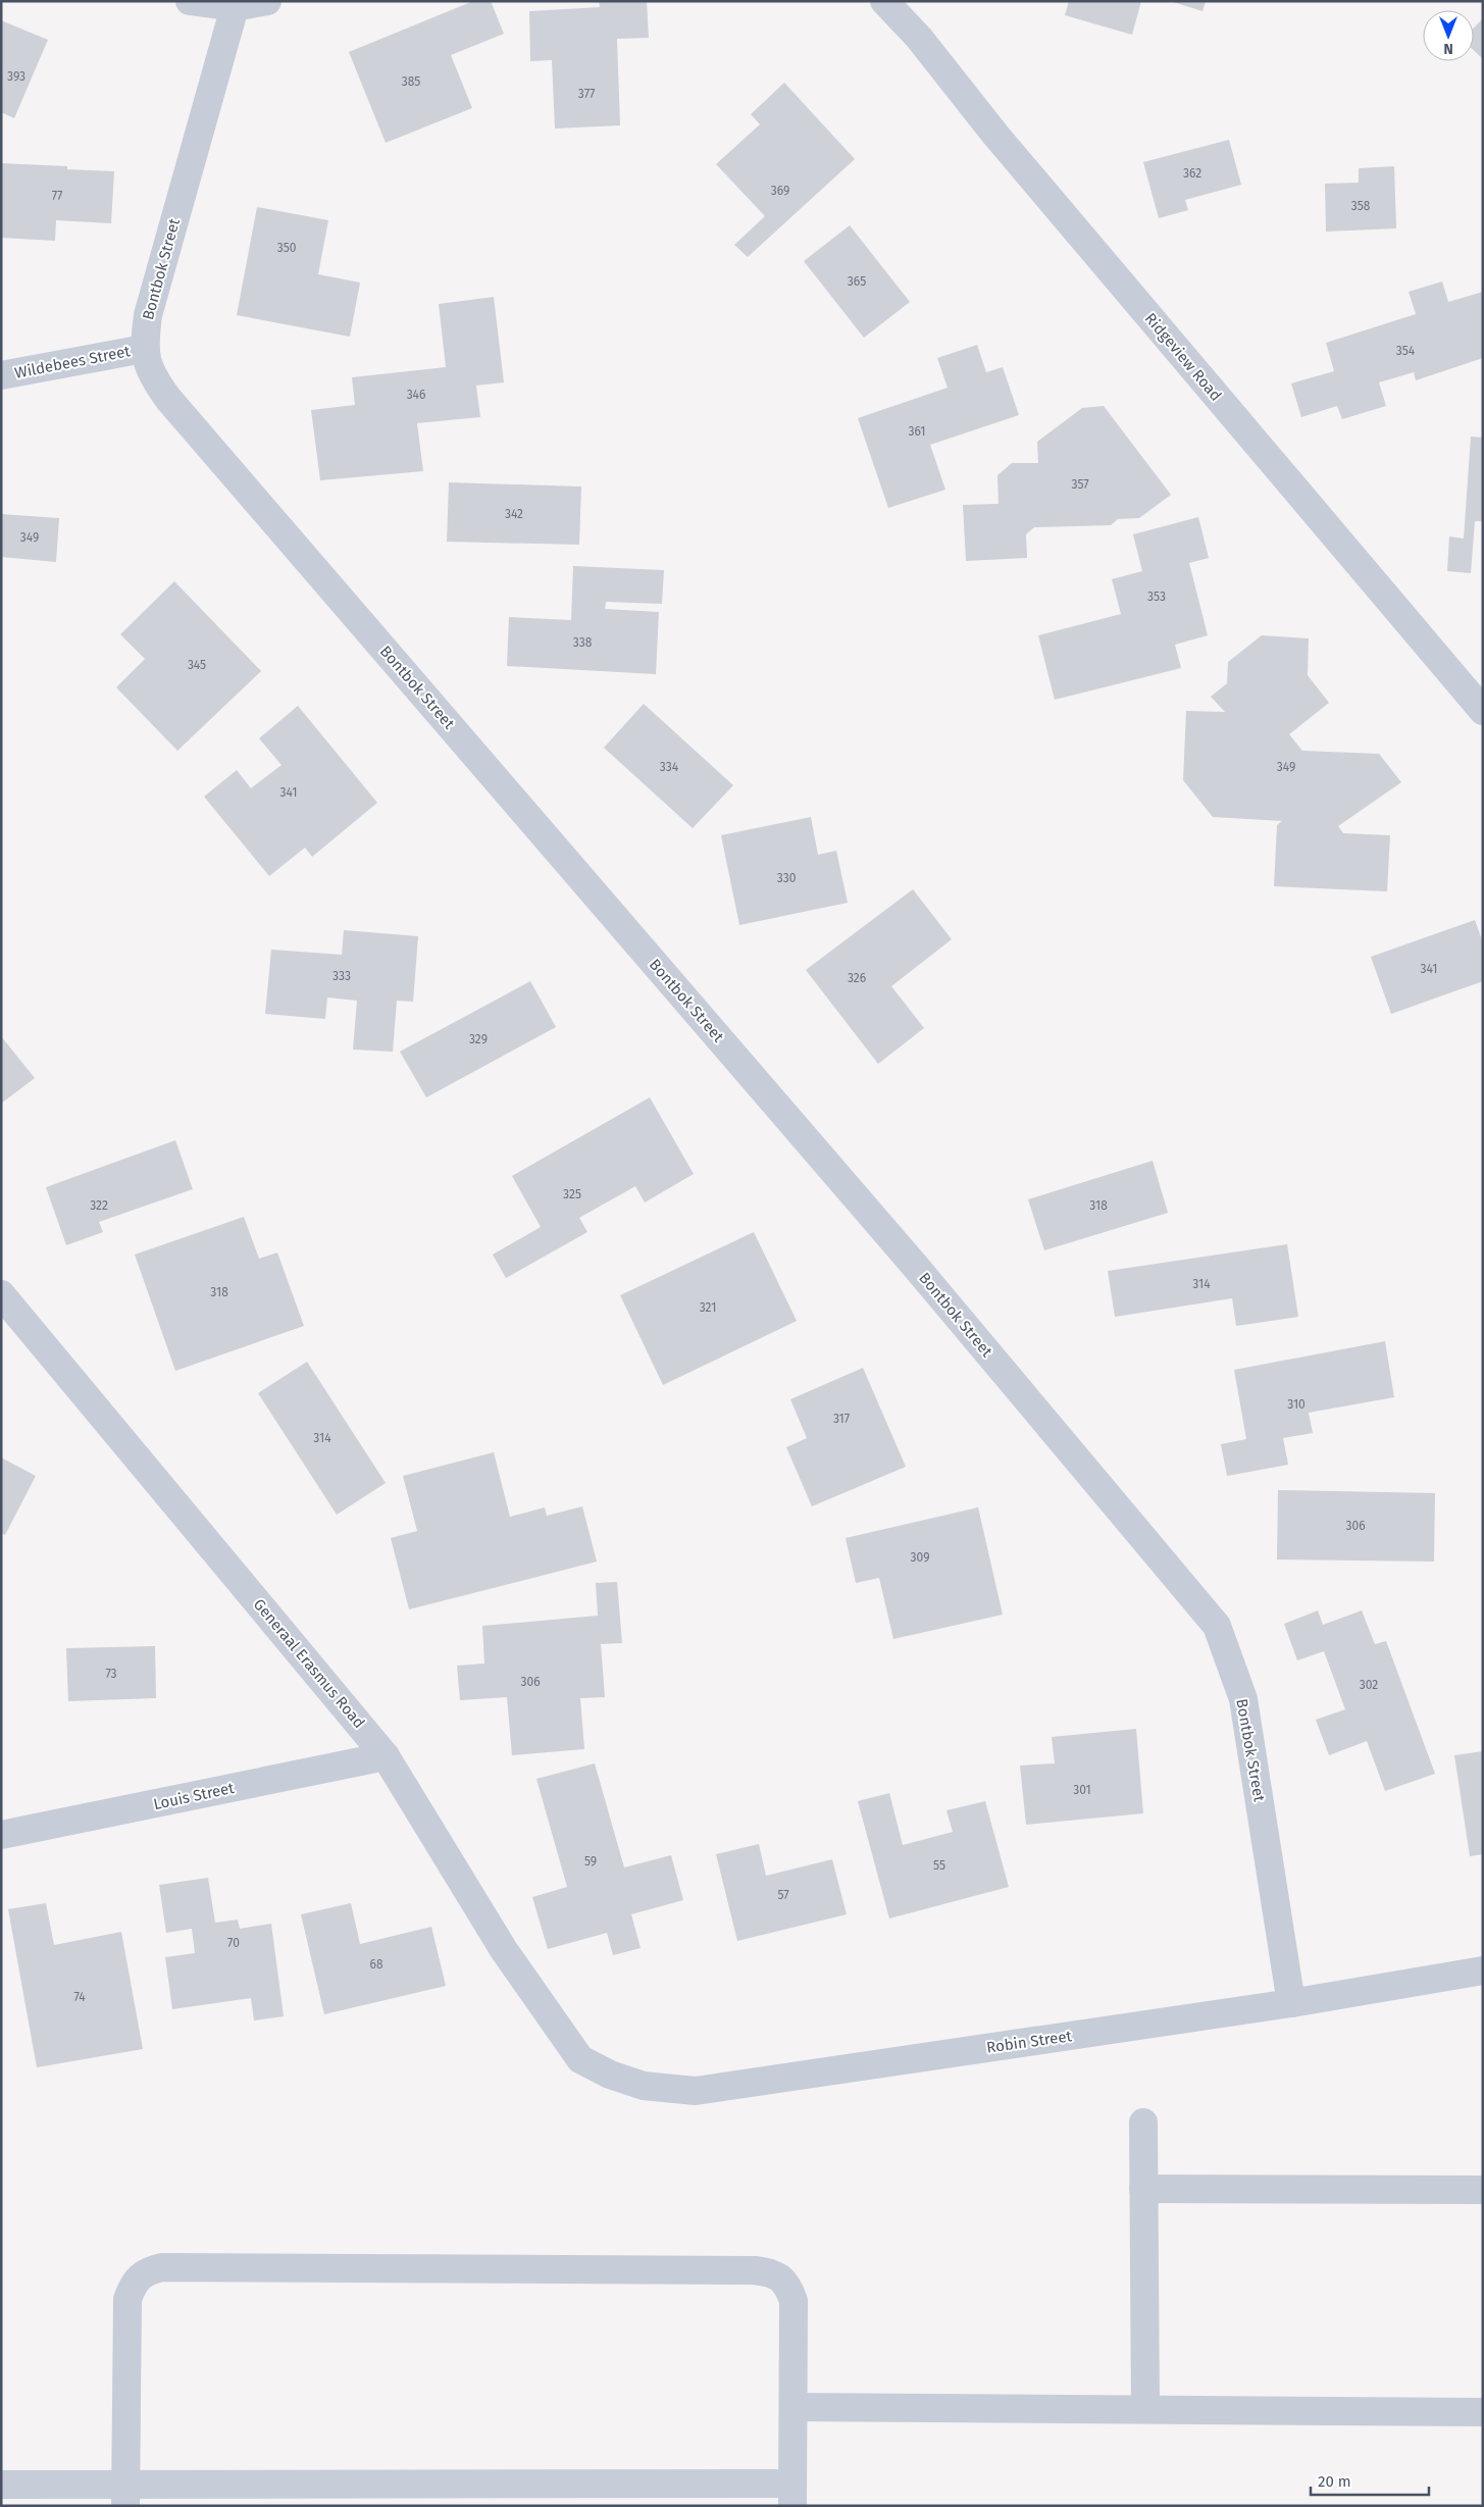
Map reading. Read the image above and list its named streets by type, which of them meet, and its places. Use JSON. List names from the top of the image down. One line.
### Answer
{"streets":{"street":["Bontbok Street","Ridgeview Road","Wildebees Street","Generaal Erasmus Road","Louis Street","Robin Street"]},"crossings":[["Bontbok Street","Wildebees Street"],["Bontbok Street","Robin Street"],["Generaal Erasmus Road","Louis Street"],["Generaal Erasmus Road","Robin Street"]],"house_numbers":["393","385","377","362","369","77","358","350","365","354","346","361","357","342","349","353","338","345","334","349","341","330","341","333","326","329","325","322","318","314","318","321","310","317","314","306","309","73","306","302","301","59","55","57","70","68","74"],"scale_bar":"20 m","north":"bottom"}
